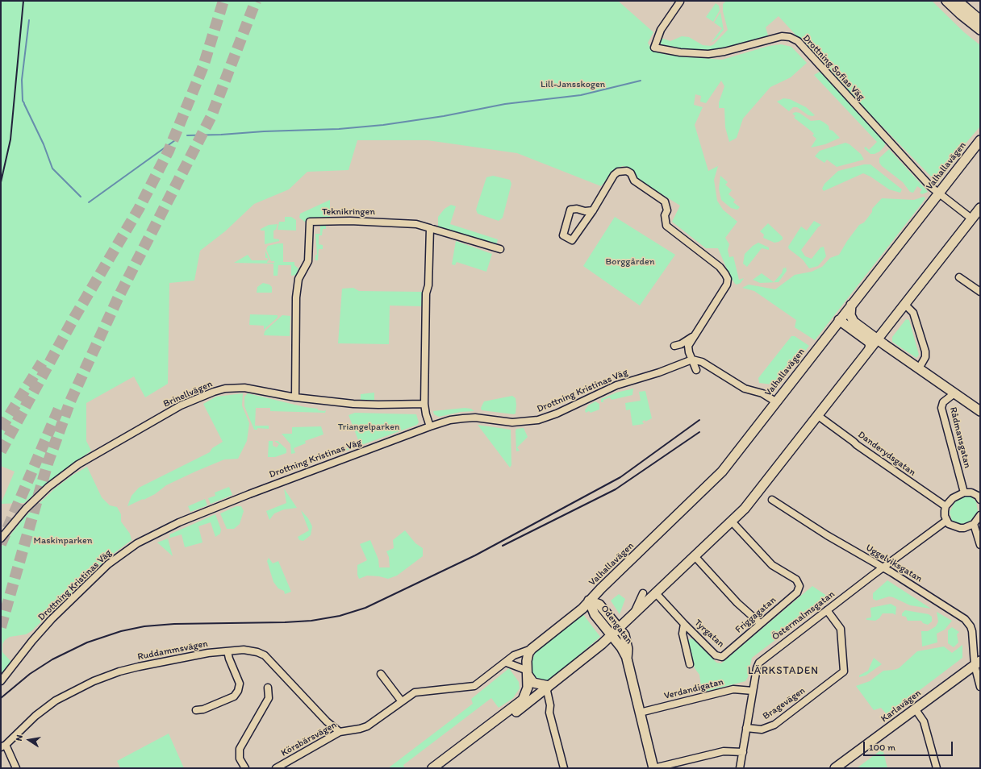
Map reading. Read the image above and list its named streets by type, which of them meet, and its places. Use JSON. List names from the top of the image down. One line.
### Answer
{"streets":{"main road":["Valhallavägen","Odengatan","Karlavägen"],"street":["Drottning Sofias Väg","Teknikringen","Drottning Kristinas Väg","Brinellvägen","Rådmansgatan","Danderydsgatan","Uggelviksgatan","Friggagatan","Östermalmsgatan","Tyrgatan","Ruddammsvägen","Verdandigatan","Bragevägen","Körsbärsvägen"]},"crossings":[["Drottning Sofias Väg","Valhallavägen"],["Valhallavägen","Odengatan"],["Valhallavägen","Körsbärsvägen"],["Teknikringen","Brinellvägen"],["Uggelviksgatan","Östermalmsgatan"],["Uggelviksgatan","Karlavägen"],["Friggagatan","Tyrgatan"],["Östermalmsgatan","Verdandigatan"],["Östermalmsgatan","Bragevägen"],["Odengatan","Verdandigatan"],["Ruddammsvägen","Körsbärsvägen"]],"districts":["LÄRKSTADEN"],"parks":["Lill-Jansskogen","Borggården","Triangelparken","Maskinparken"],"scale_bar":"100 m","north":"left"}
